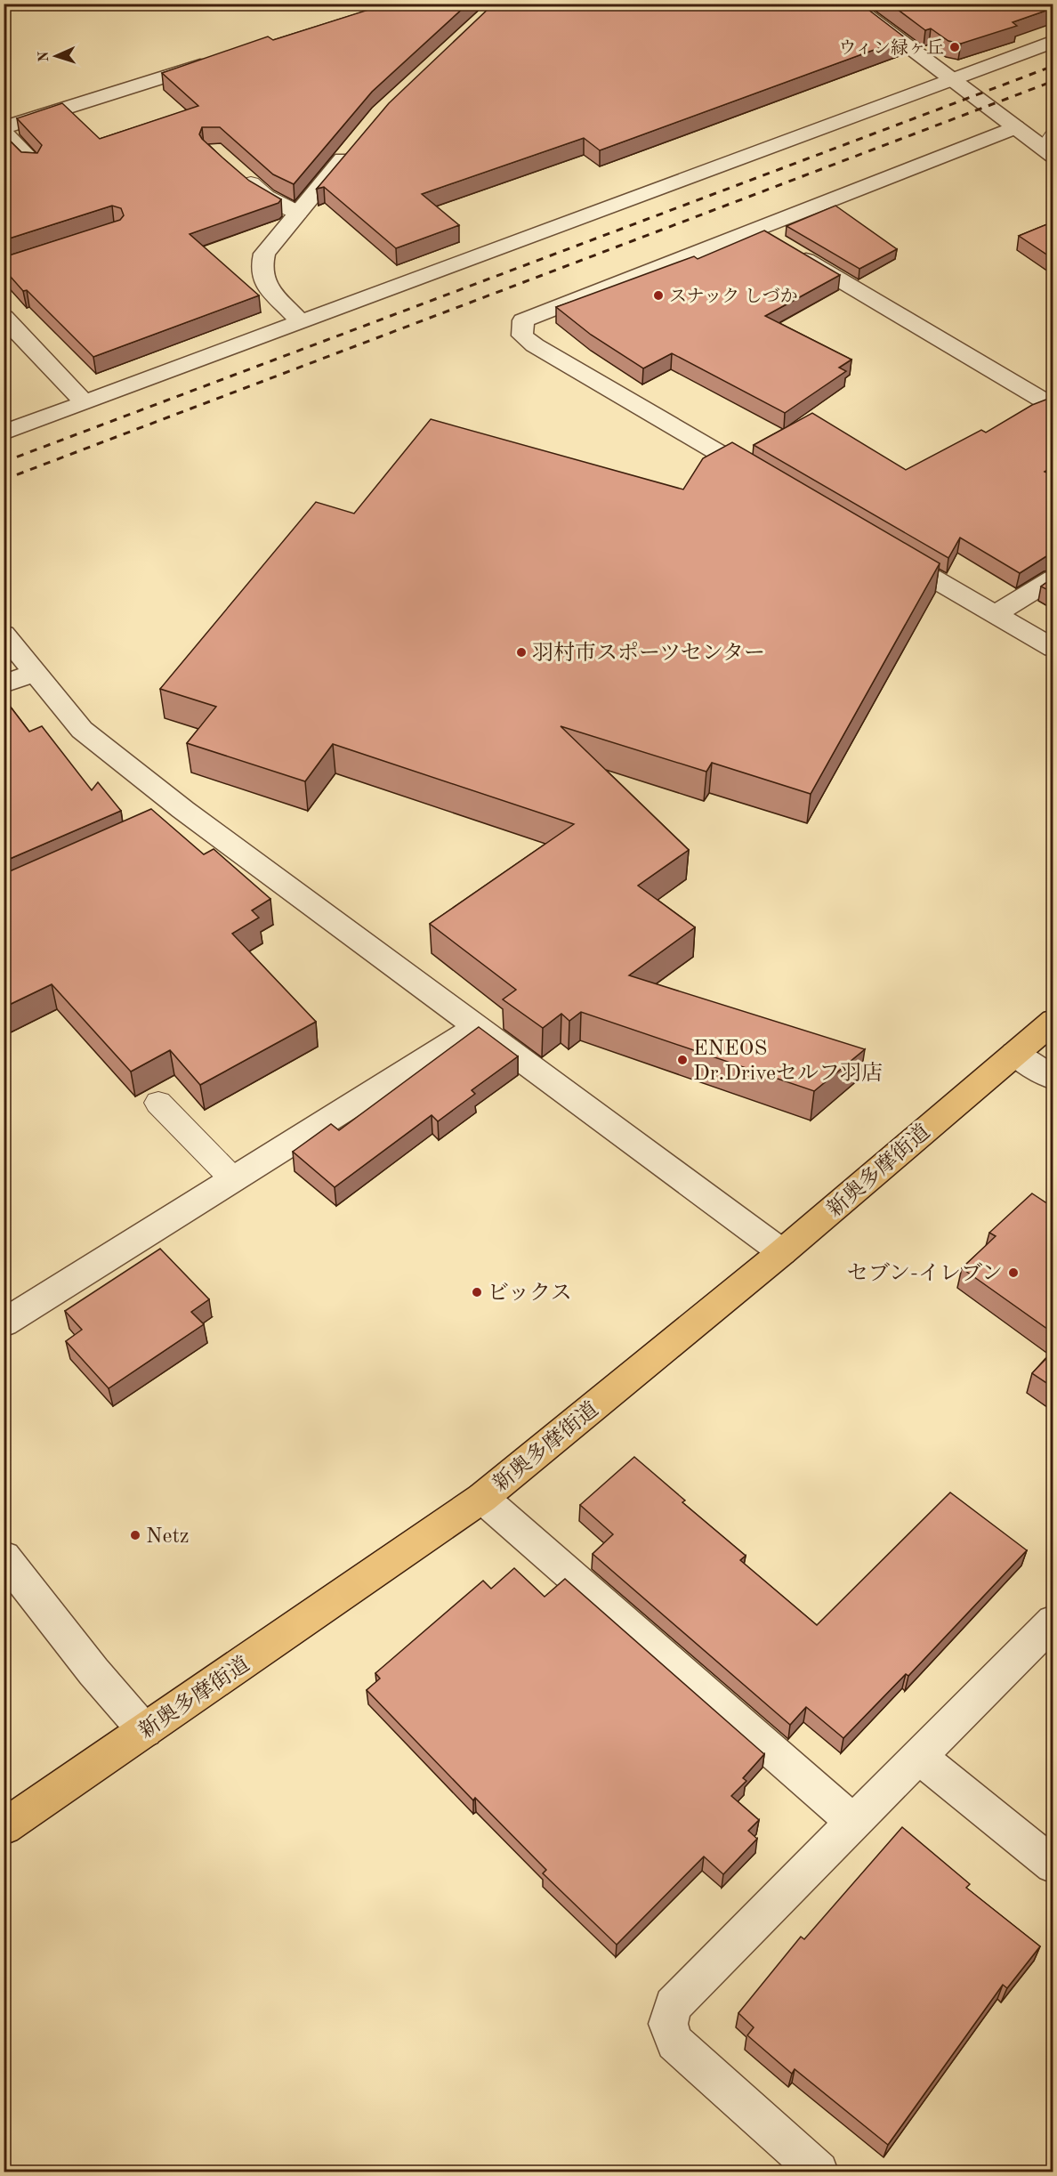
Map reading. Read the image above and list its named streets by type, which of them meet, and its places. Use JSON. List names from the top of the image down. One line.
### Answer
{"streets":{"main road":["新奥多摩街道"]},"places":["ウィン緑ヶ丘","スナック しづか","羽村市スポーツセンター","ENEOS Dr.Driveセルフ羽店","セブン-イレブン","ビックス","Netz"],"north":"left"}
